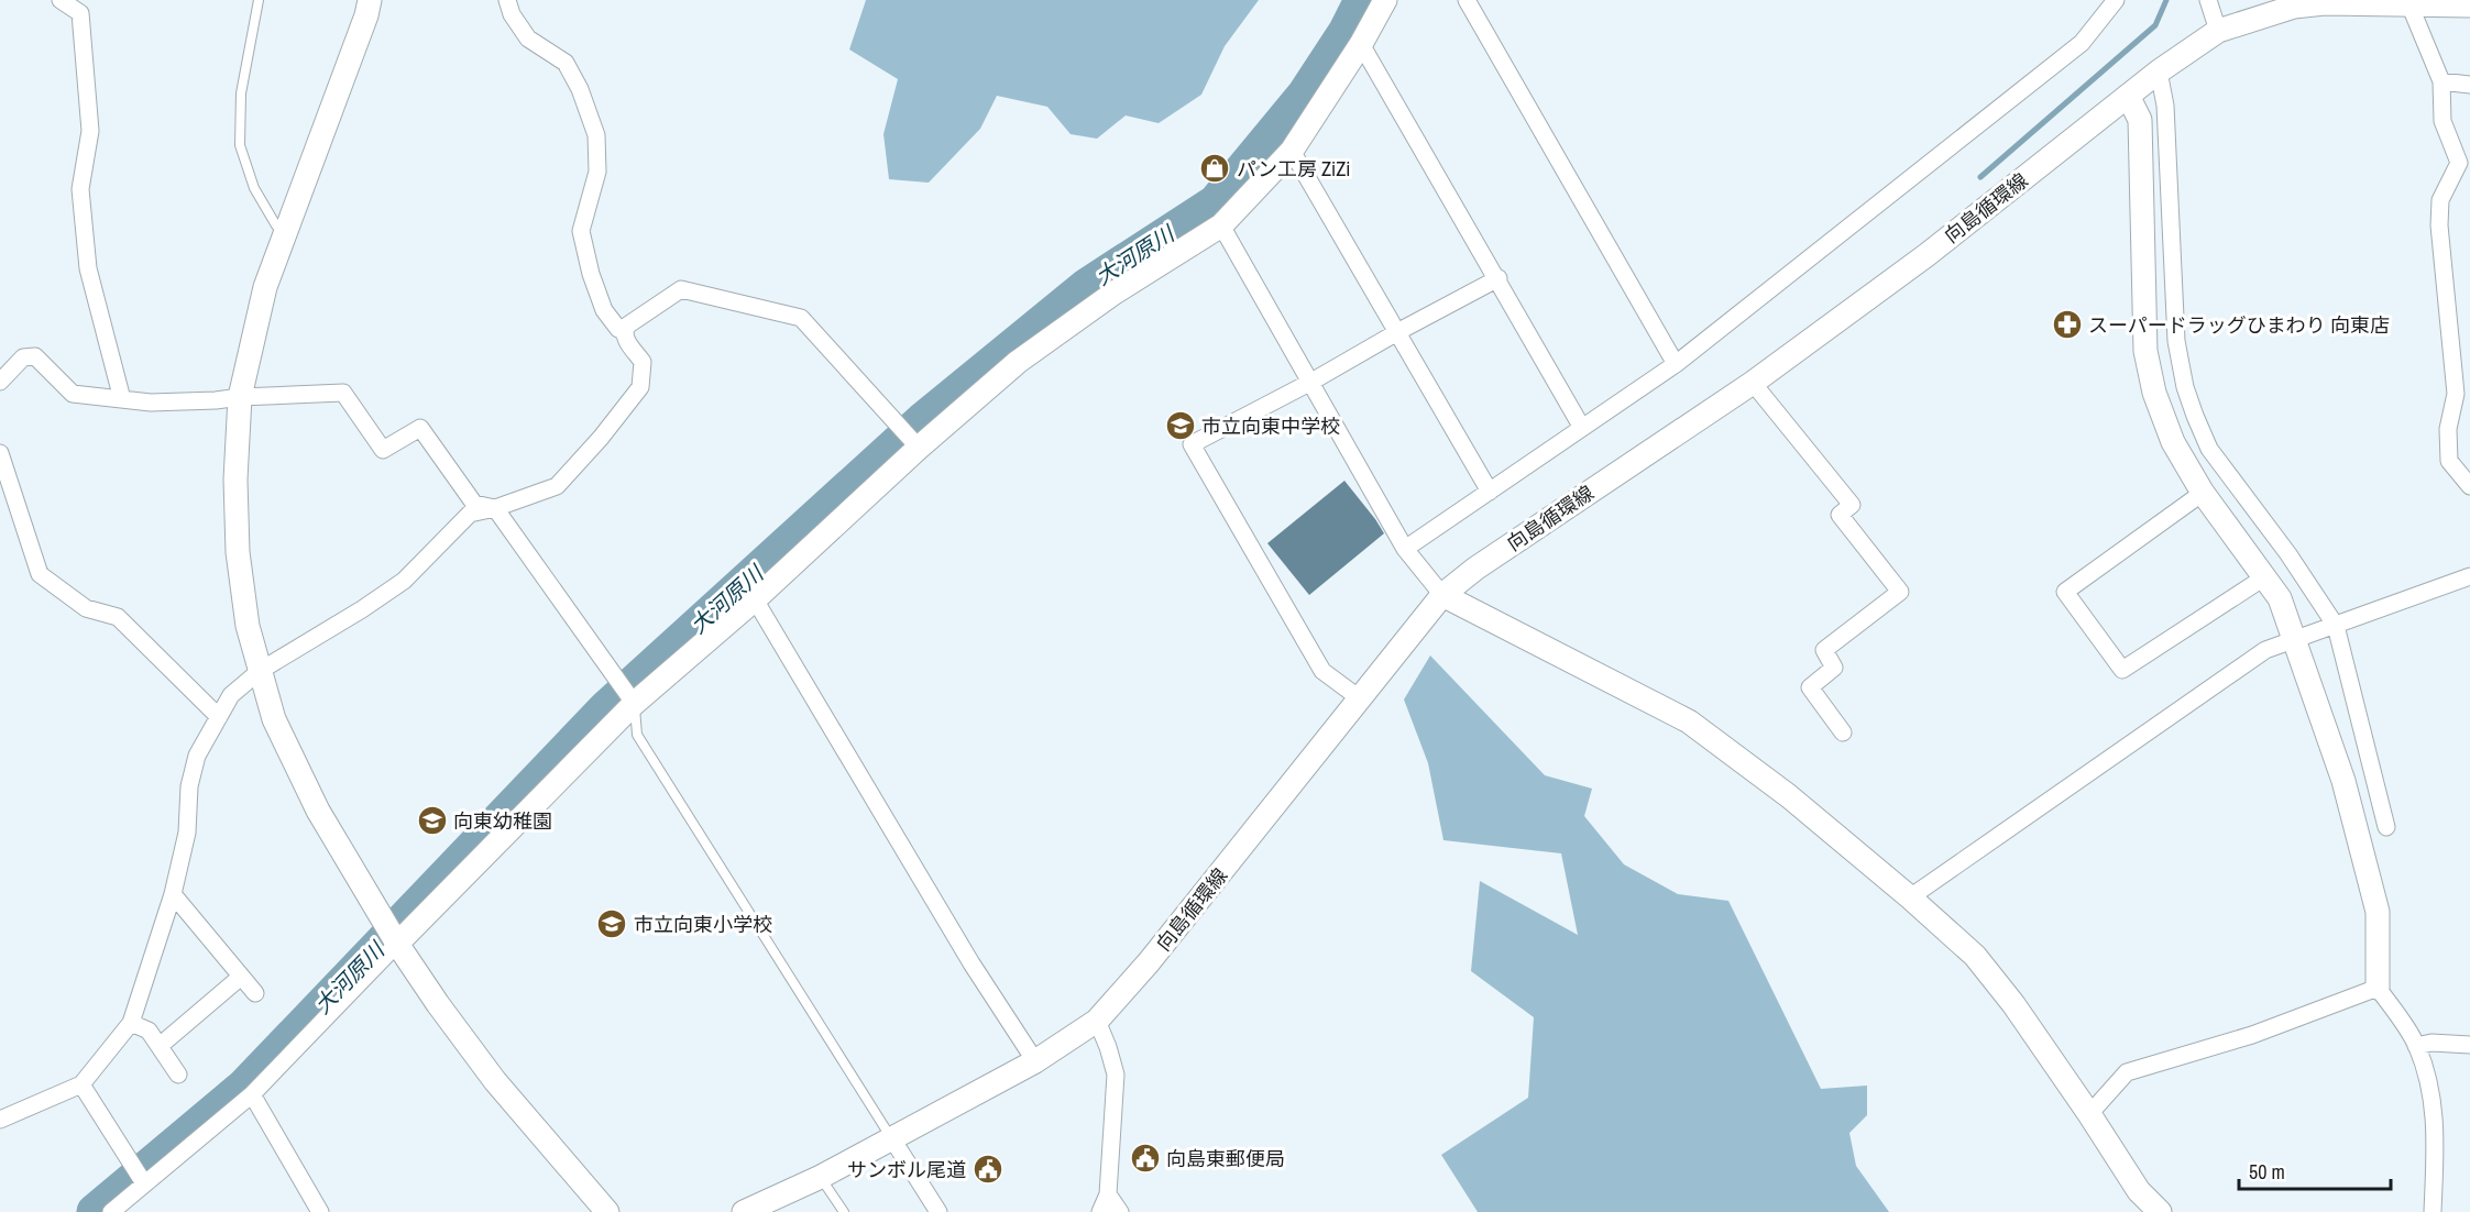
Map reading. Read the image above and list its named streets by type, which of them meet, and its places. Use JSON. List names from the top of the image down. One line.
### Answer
{"streets":{"street":["向島循環線"]},"water":["大河原川"],"places":{"shop":["パン工房 ZiZi"],"pharmacy":["スーパードラッグひまわり 向東店"],"school or university":["市立向東中学校","向東幼稚園","市立向東小学校"],"public building":["向島東郵便局","サンボル尾道"]},"scale_bar":"50 m"}
